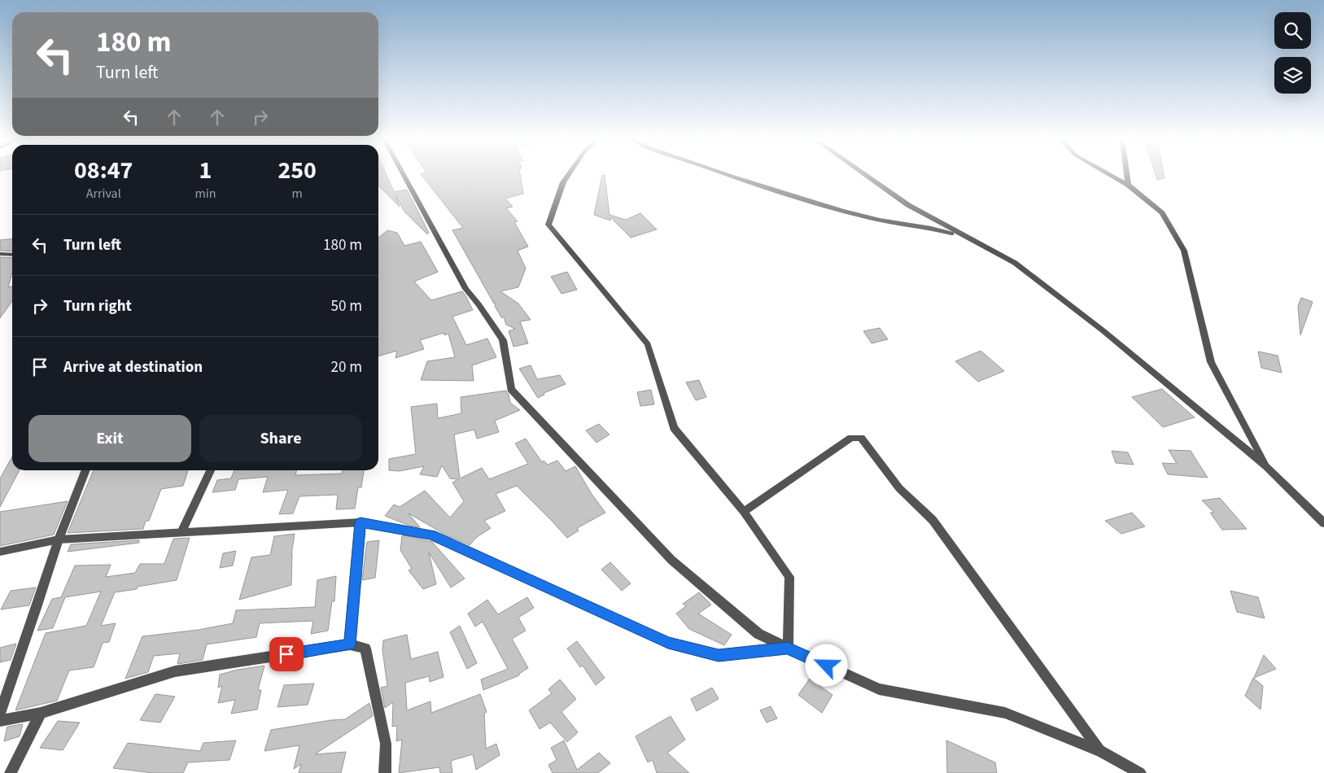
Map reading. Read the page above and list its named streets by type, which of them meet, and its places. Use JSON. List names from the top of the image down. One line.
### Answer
{"page":{"turn":["180 m","Turn left"],"eta":["08:47","Arrival","1","min","250","m"],"list":[{"name":"Turn left","value":"180 m"},{"name":"Turn right","value":"50 m"},{"name":"Arrive at destination","value":"20 m"}],"buttons":["Exit","Share"]}}
